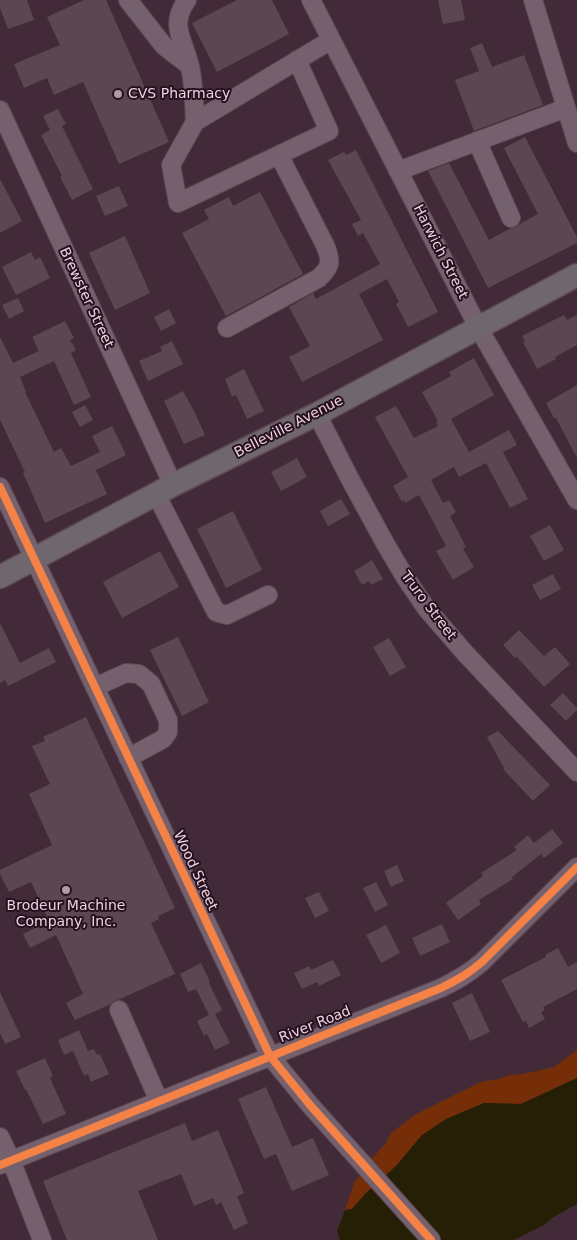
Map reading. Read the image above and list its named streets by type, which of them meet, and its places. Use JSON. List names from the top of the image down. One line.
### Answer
{"streets":{"main road":["Belleville Avenue"],"street":["Harwich Street","Brewster Street","Truro Street","Wood Street","River Road"]},"crossings":[["Harwich Street","Belleville Avenue"],["Brewster Street","Belleville Avenue"],["Belleville Avenue","Truro Street"],["Belleville Avenue","Wood Street"],["Wood Street","River Road"]],"places":["CVS Pharmacy","Brodeur Machine Company, Inc."]}
